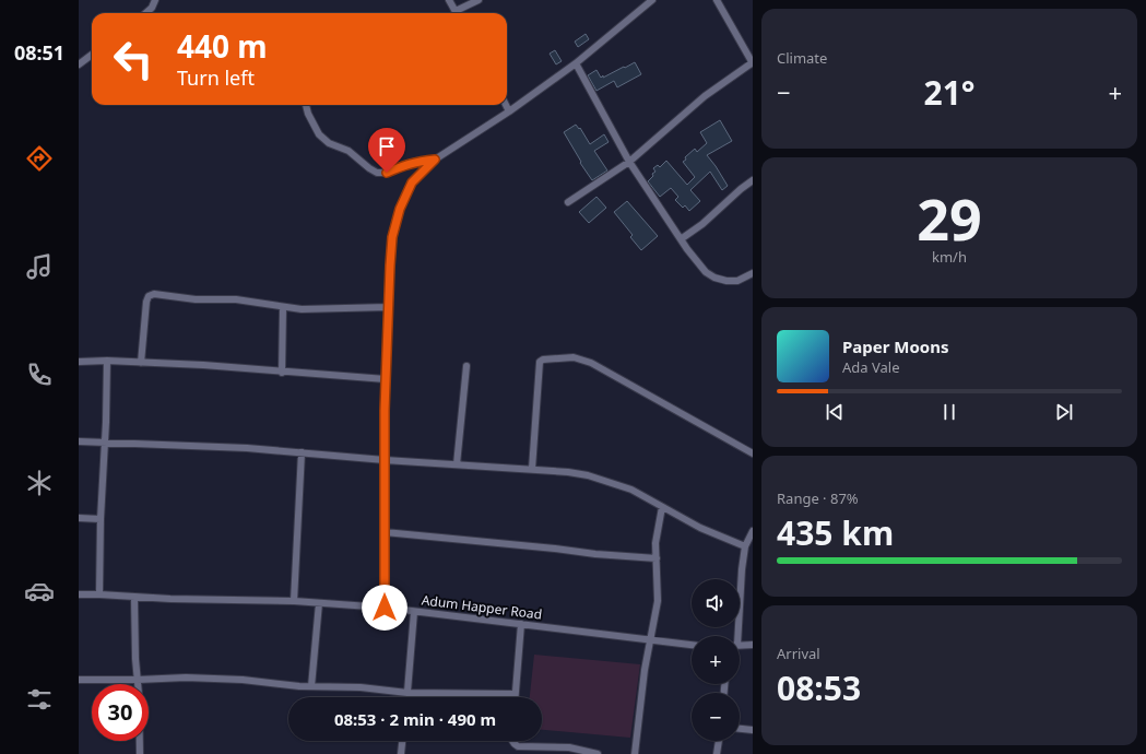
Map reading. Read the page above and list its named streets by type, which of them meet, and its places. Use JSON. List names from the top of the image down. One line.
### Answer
{"streets":{"street":["Adum Happer Road"]},"page":{"tabs":"08:51","tile":["Climate",["29","km/h"],["Range · 87%","435 km"],["Arrival","08:53"]],"turn":["440 m","Turn left"],"heat":["−","21°","+"],"song":["Paper Moons","Ada Vale"],"map_buttons":["+","−"],"limit":"30","trip":"08:53 · 2 min · 490 m"}}
